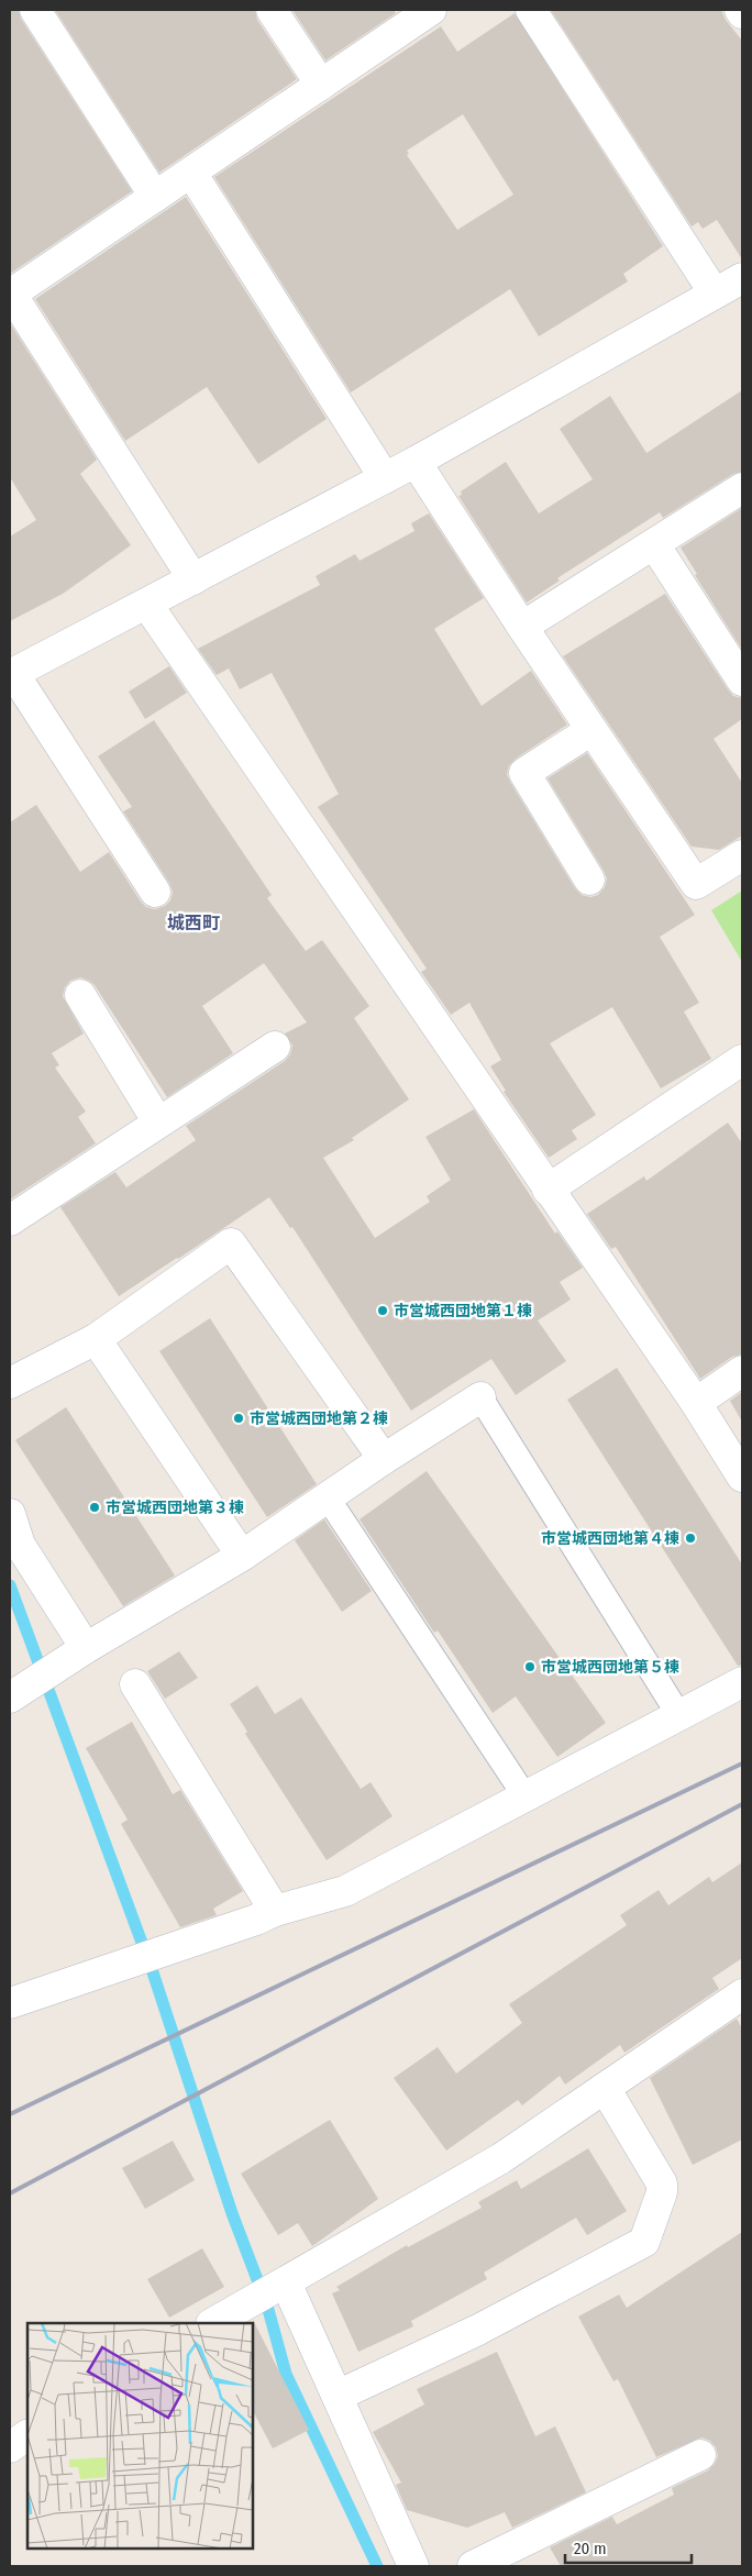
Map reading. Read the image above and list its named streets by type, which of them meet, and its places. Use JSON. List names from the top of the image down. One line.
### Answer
{"districts":["城西町"],"places":["市営城西団地第１棟","市営城西団地第２棟","市営城西団地第３棟","市営城西団地第４棟","市営城西団地第５棟"],"scale_bar":"20 m"}
